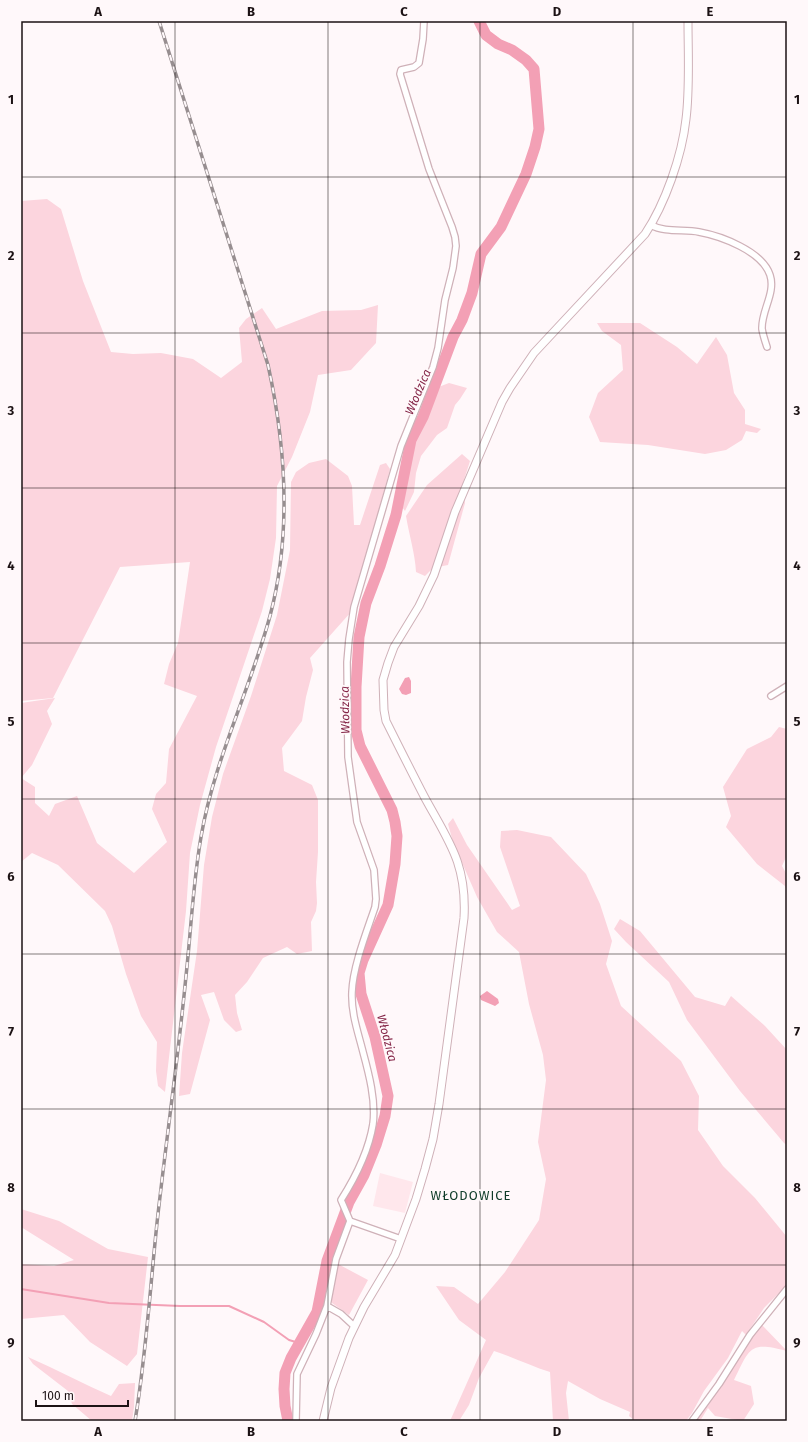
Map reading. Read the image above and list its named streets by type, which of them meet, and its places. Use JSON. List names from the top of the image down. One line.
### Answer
{"districts":["WŁODOWICE"],"water":["Włodzica"],"scale_bar":"100 m","grid":{"columns":["A","B","C","D","E"],"rows":["1","2","3","4","5","6","7","8","9"]}}
